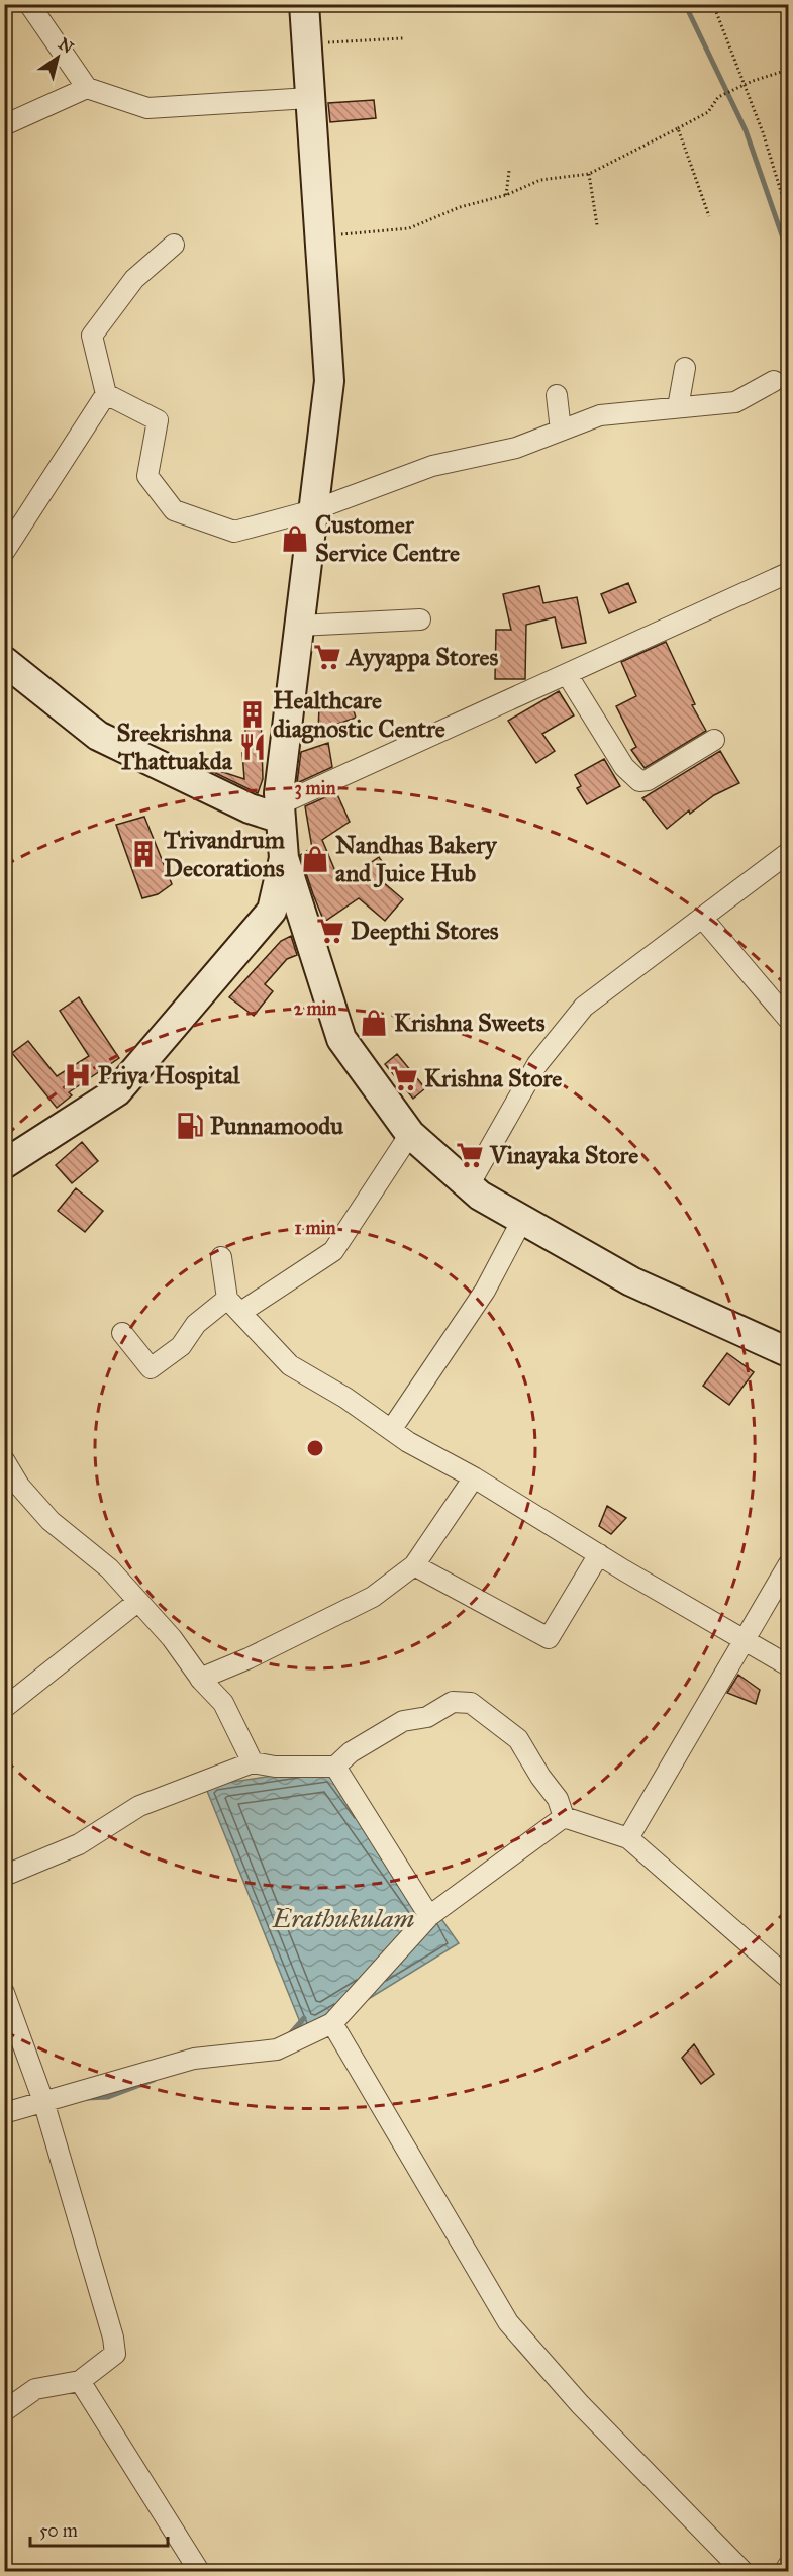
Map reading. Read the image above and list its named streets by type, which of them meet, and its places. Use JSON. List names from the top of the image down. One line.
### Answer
{"water":["Erathukulam"],"places":{"shop":["Customer Service Centre","Nandhas Bakery and Juice Hub","Krishna Sweets"],"supermarket":["Ayyappa Stores","Deepthi Stores","Krishna Store","Vinayaka Store"],"building":["Healthcare diagnostic Centre","Trivandrum Decorations"],"restaurant":["Sreekrishna Thattuakda"],"hospital":["Priya Hospital"],"fuel station":["Punnamoodu"]},"scale_bar":"50 m","north":"top right","rings":["3 min","2 min","1 min"]}
